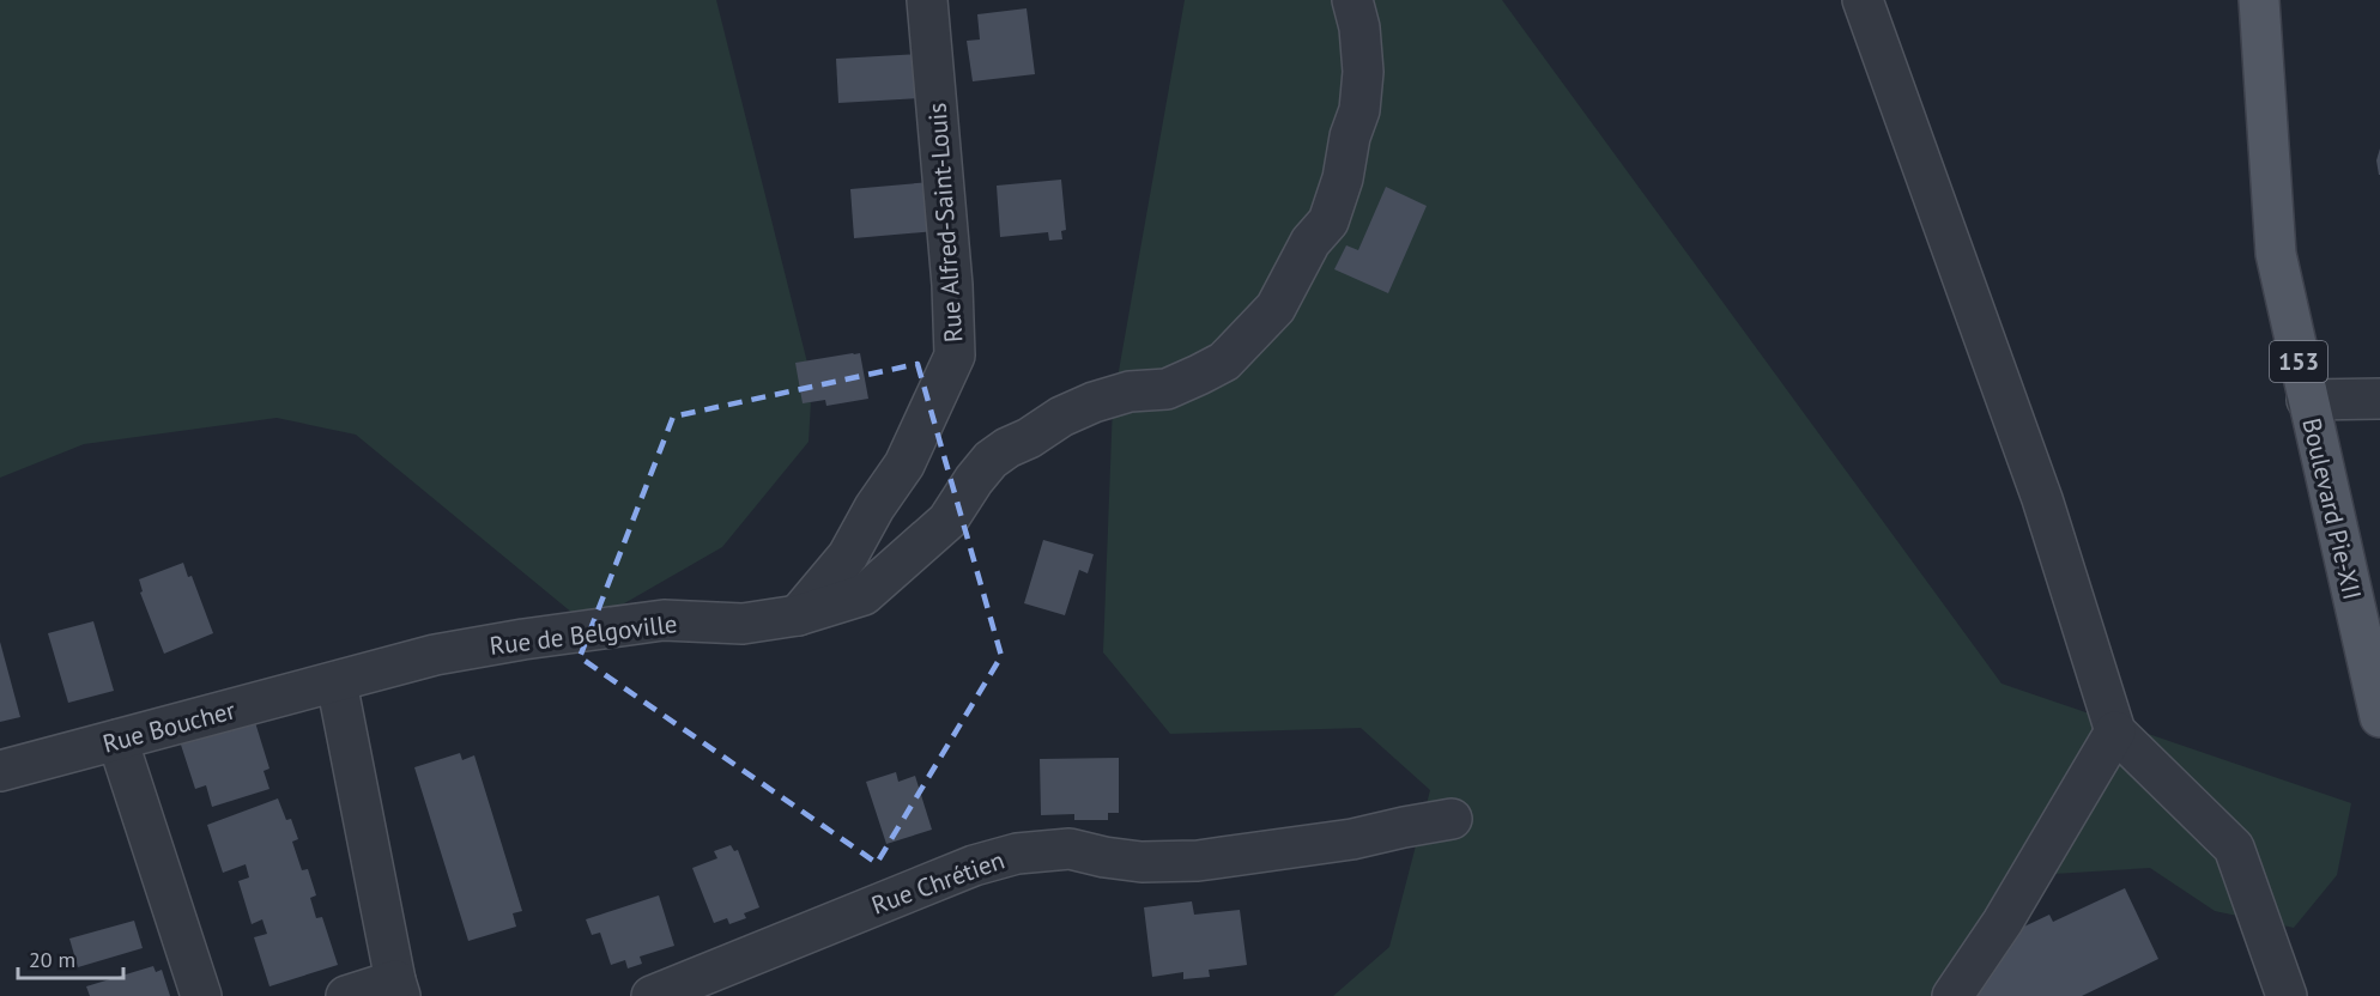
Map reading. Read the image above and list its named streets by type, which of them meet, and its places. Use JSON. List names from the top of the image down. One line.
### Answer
{"streets":{"main road":["153","Boulevard Pie-XII"],"street":["Rue Alfred-Saint-Louis","Rue de Belgoville","Rue Boucher","Rue Chrétien"]},"crossings":[["Rue Alfred-Saint-Louis","Rue de Belgoville"],["Rue de Belgoville","Rue Boucher"]],"scale_bar":"20 m"}
